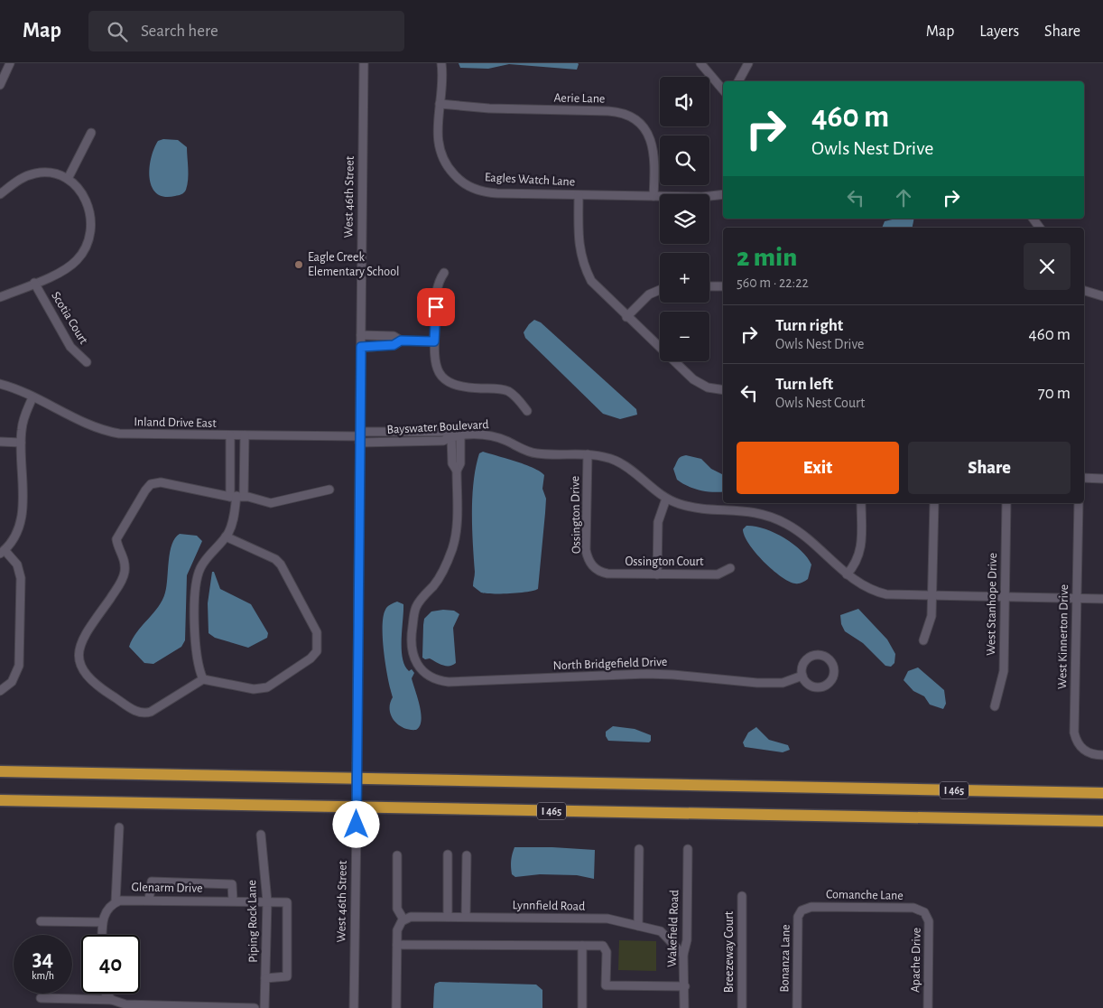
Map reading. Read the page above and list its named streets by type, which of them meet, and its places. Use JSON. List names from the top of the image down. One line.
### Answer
{"streets":{"highway":["I 465"],"street":["Aerie Lane","Eagles Watch Lane","West 46th Street","Scotia Court","Inland Drive East","Bayswater Boulevard","Ossington Drive","Ossington Court","West Stanhope Drive","West Kinnerton Drive","North Bridgefield Drive","Glenarm Drive","Comanche Lane","Lynnfield Road","Piping Rock Lane","Wakefield Road","Breezeway Court","Bonanza Lane","Apache Drive"]},"crossings":[["Aerie Lane","Eagles Watch Lane"],["West 46th Street","Inland Drive East"],["West 46th Street","Bayswater Boulevard"],["Inland Drive East","Bayswater Boulevard"],["Bayswater Boulevard","Ossington Drive"],["Bayswater Boulevard","West Stanhope Drive"],["Bayswater Boulevard","West Kinnerton Drive"],["Ossington Drive","Ossington Court"],["Glenarm Drive","Piping Rock Lane"],["Comanche Lane","Bonanza Lane"],["Comanche Lane","Apache Drive"],["Lynnfield Road","Wakefield Road"]],"places":["Eagle Creek Elementary School"],"page":{"header":"Map","search":"Search here","nav":["Map","Layers","Share"],"map_buttons":["+","−"],"turn":["460 m","Owls Nest Drive"],"heading":["2 min","560 m · 22:22"],"list":[{"name":"Turn right","note":"Owls Nest Drive","value":"460 m"},{"name":"Turn left","note":"Owls Nest Court","value":"70 m"}],"buttons":["Exit","Share"],"speed":"34 km/h","limit":"40"}}
